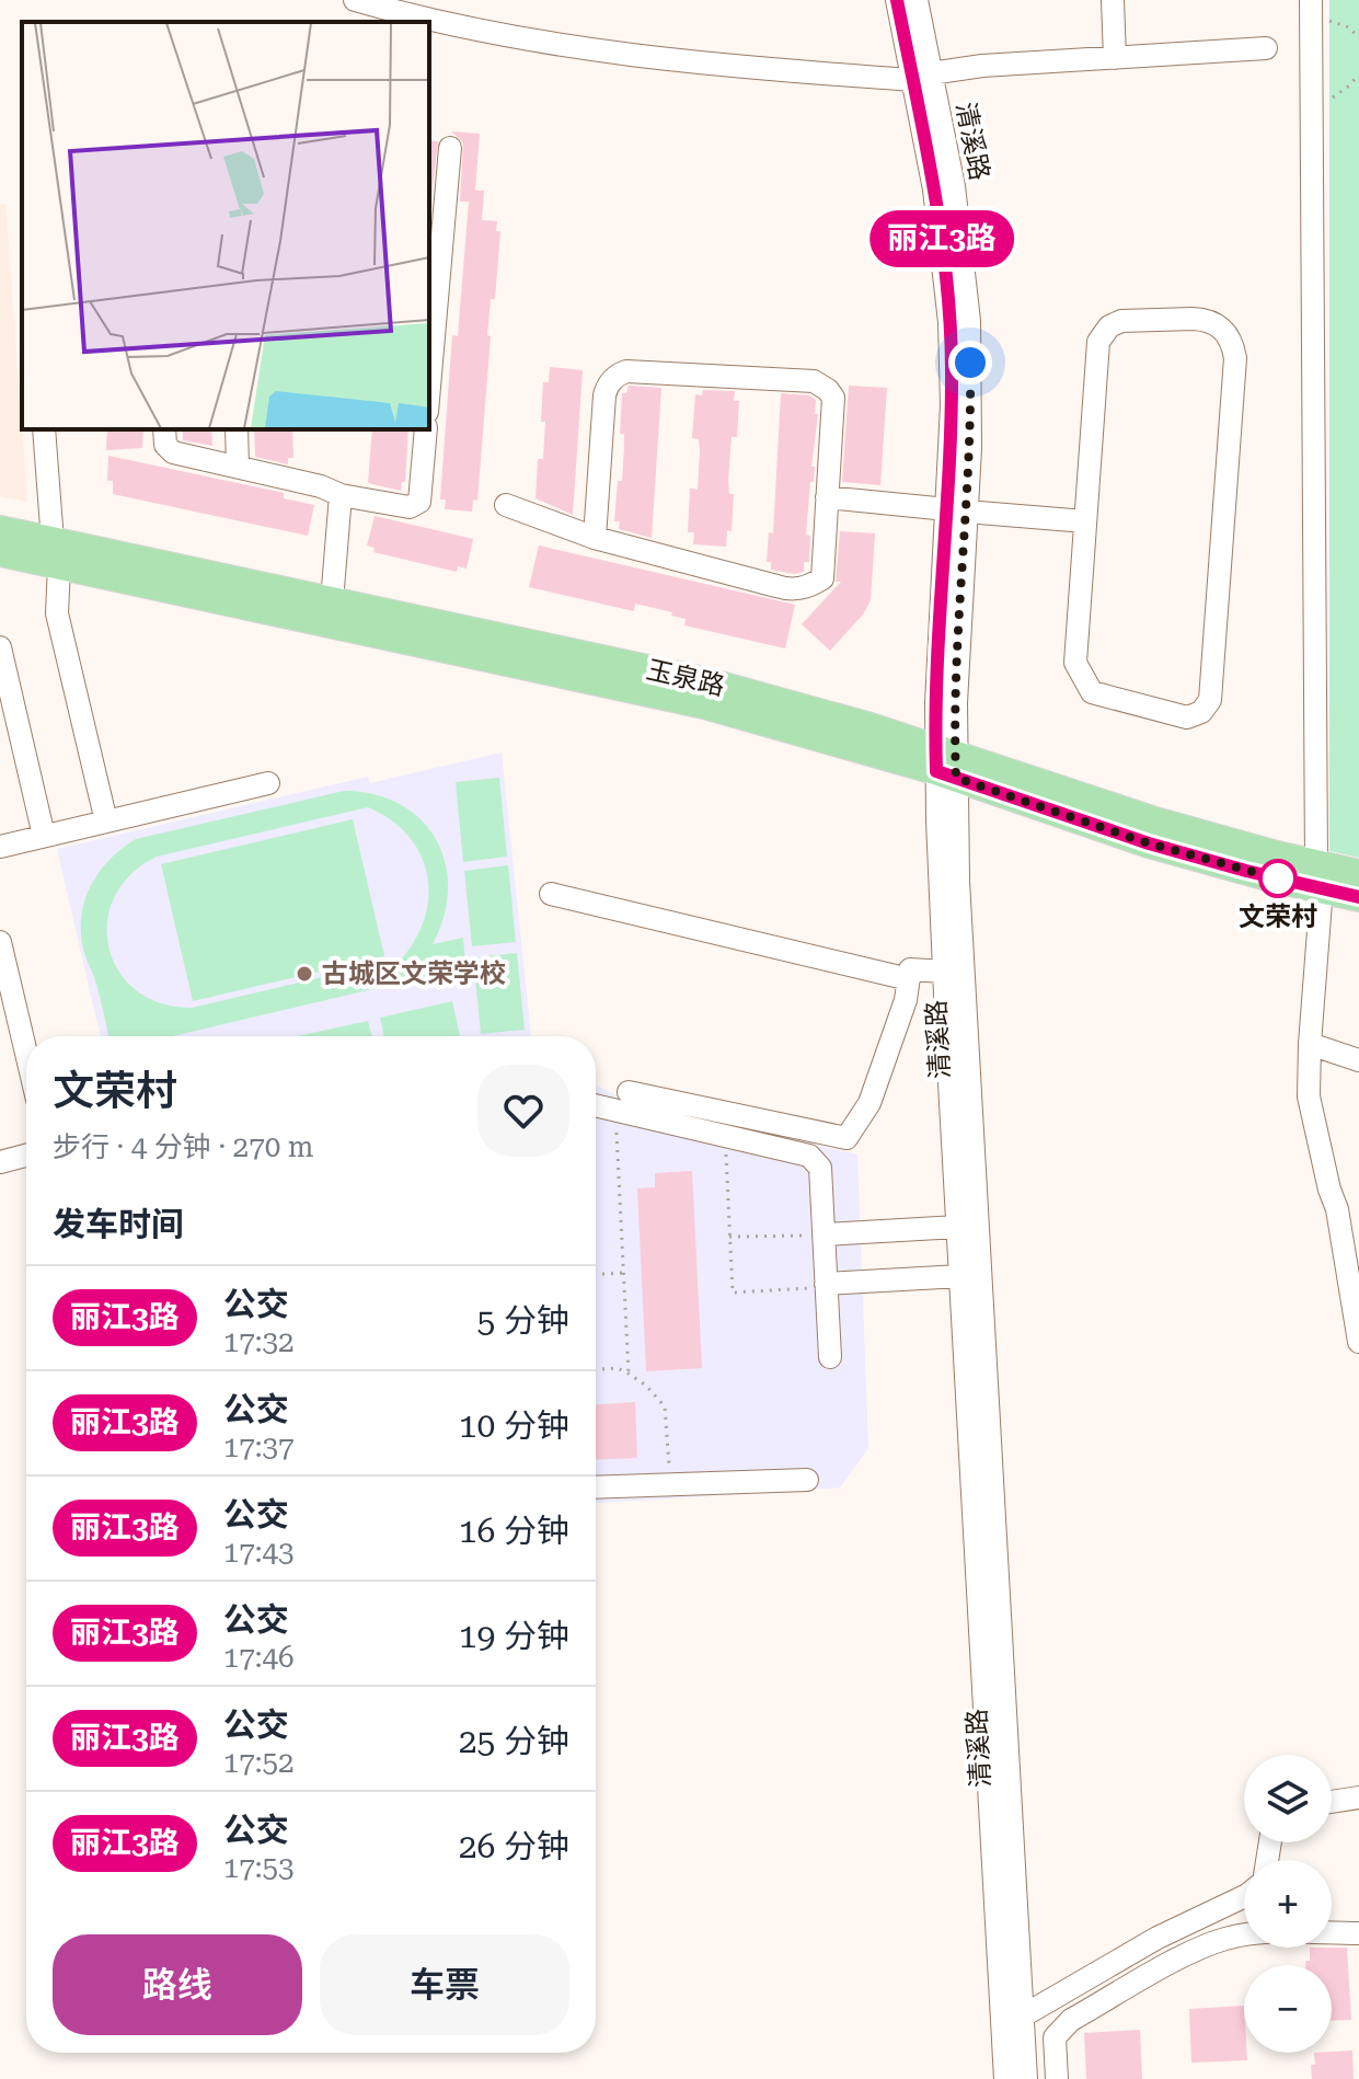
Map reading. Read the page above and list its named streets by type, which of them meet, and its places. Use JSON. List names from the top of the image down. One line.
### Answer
{"streets":{"main road":["玉泉路"],"street":["清溪路"]},"crossings":[["清溪路","玉泉路"]],"places":["文荣村","古城区文荣学校"],"lines":["bus line 丽江3路"],"page":{"on_map":"丽江3路","heading":[["文荣村","步行 · 4 分钟 · 270 m"],"发车时间"],"list":[{"mark":"丽江3路","name":"公交","note":"17:32","value":"5 分钟"},{"mark":"丽江3路","name":"公交","note":"17:37","value":"10 分钟"},{"mark":"丽江3路","name":"公交","note":"17:43","value":"16 分钟"},{"mark":"丽江3路","name":"公交","note":"17:46","value":"19 分钟"},{"mark":"丽江3路","name":"公交","note":"17:52","value":"25 分钟"},{"mark":"丽江3路","name":"公交","note":"17:53","value":"26 分钟"}],"map_buttons":["+","−"],"buttons":["路线","车票"]}}
